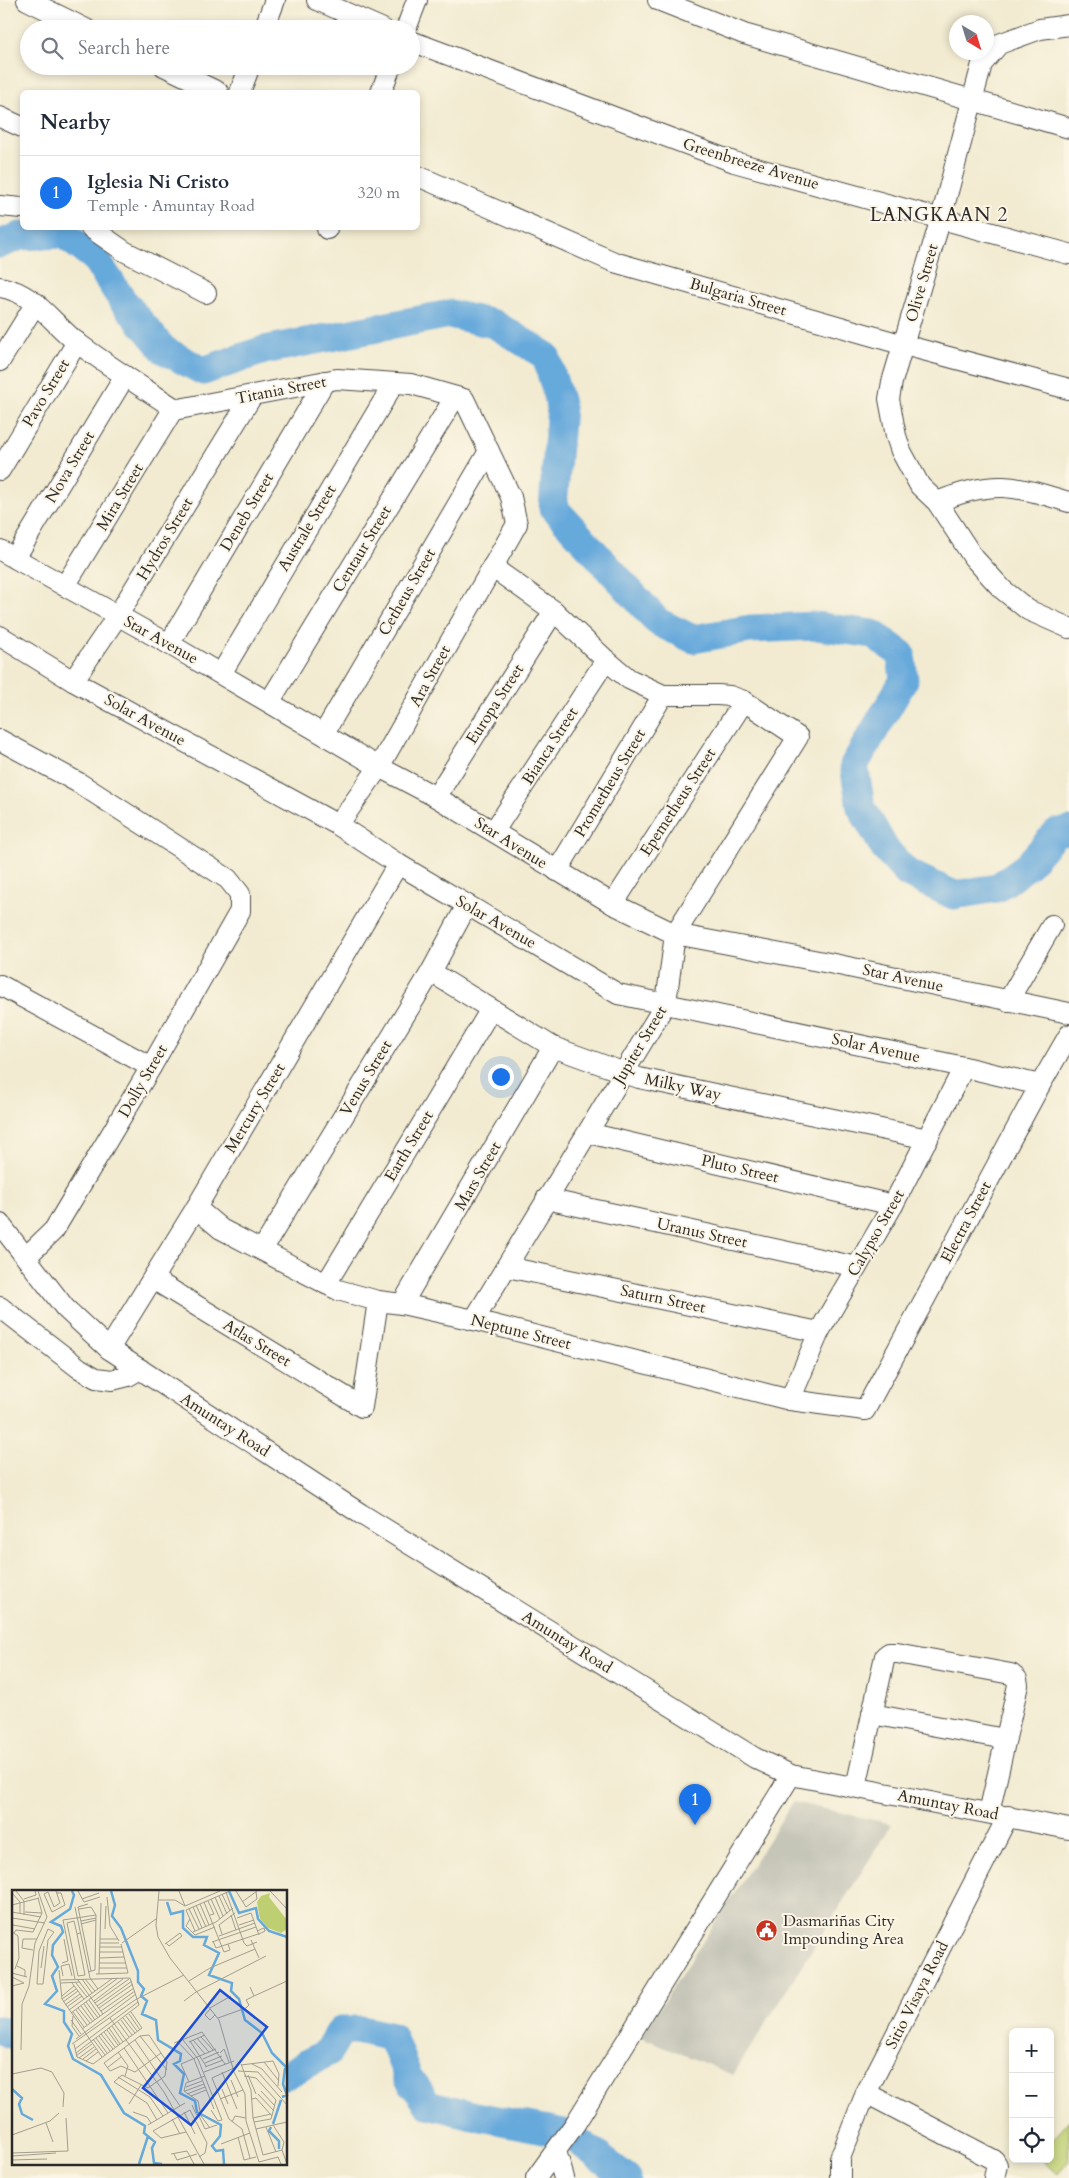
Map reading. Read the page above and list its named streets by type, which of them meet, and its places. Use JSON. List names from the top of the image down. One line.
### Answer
{"streets":{"street":["Greenbreeze Avenue","Olive Street","Bulgaria Street","Titania Street","Pavo Street","Nova Street","Mira Street","Deneb Street","Australe Street","Hydros Street","Centaur Street","Cetheus Street","Star Avenue","Ara Street","Europa Street","Solar Avenue","Bianca Street","Prometheus Street","Epemetheus Street","Jupiter Street","Venus Street","Dolly Street","Milky Way","Mercury Street","Earth Street","Pluto Street","Mars Street","Electra Street","Uranus Street","Calypso Street","Saturn Street","Neptune Street","Atlas Street","Amuntay Road","Sitio Visaya Road"]},"crossings":[["Greenbreeze Avenue","Olive Street"],["Olive Street","Bulgaria Street"],["Titania Street","Mira Street"],["Titania Street","Deneb Street"],["Titania Street","Australe Street"],["Titania Street","Hydros Street"],["Titania Street","Centaur Street"],["Titania Street","Cetheus Street"],["Titania Street","Ara Street"],["Nova Street","Star Avenue"],["Mira Street","Star Avenue"],["Deneb Street","Star Avenue"],["Australe Street","Star Avenue"],["Hydros Street","Star Avenue"],["Hydros Street","Solar Avenue"],["Centaur Street","Star Avenue"],["Cetheus Street","Star Avenue"],["Star Avenue","Ara Street"],["Star Avenue","Europa Street"],["Star Avenue","Bianca Street"],["Star Avenue","Prometheus Street"],["Star Avenue","Epemetheus Street"],["Star Avenue","Jupiter Street"],["Ara Street","Solar Avenue"],["Solar Avenue","Jupiter Street"],["Solar Avenue","Venus Street"],["Solar Avenue","Mercury Street"],["Solar Avenue","Electra Street"],["Solar Avenue","Calypso Street"],["Epemetheus Street","Jupiter Street"],["Jupiter Street","Milky Way"],["Jupiter Street","Pluto Street"],["Jupiter Street","Uranus Street"],["Jupiter Street","Saturn Street"],["Jupiter Street","Neptune Street"],["Venus Street","Milky Way"],["Venus Street","Neptune Street"],["Milky Way","Earth Street"],["Milky Way","Mars Street"],["Milky Way","Calypso Street"],["Mercury Street","Neptune Street"],["Mercury Street","Atlas Street"],["Mercury Street","Amuntay Road"],["Earth Street","Neptune Street"],["Pluto Street","Calypso Street"],["Mars Street","Neptune Street"],["Electra Street","Neptune Street"],["Uranus Street","Calypso Street"],["Calypso Street","Saturn Street"],["Calypso Street","Neptune Street"],["Neptune Street","Atlas Street"],["Amuntay Road","Sitio Visaya Road"]],"districts":["LANGKAAN 2"],"places":{"public building":["Dasmariñas City Impounding Area"]},"north":"bottom right","page":{"search":"Search here","heading":"Nearby","list":[{"mark":"1","name":"Iglesia Ni Cristo","note":"Temple · Amuntay Road","value":"320 m"}],"pins":"1","map_buttons":["+","−"]}}
